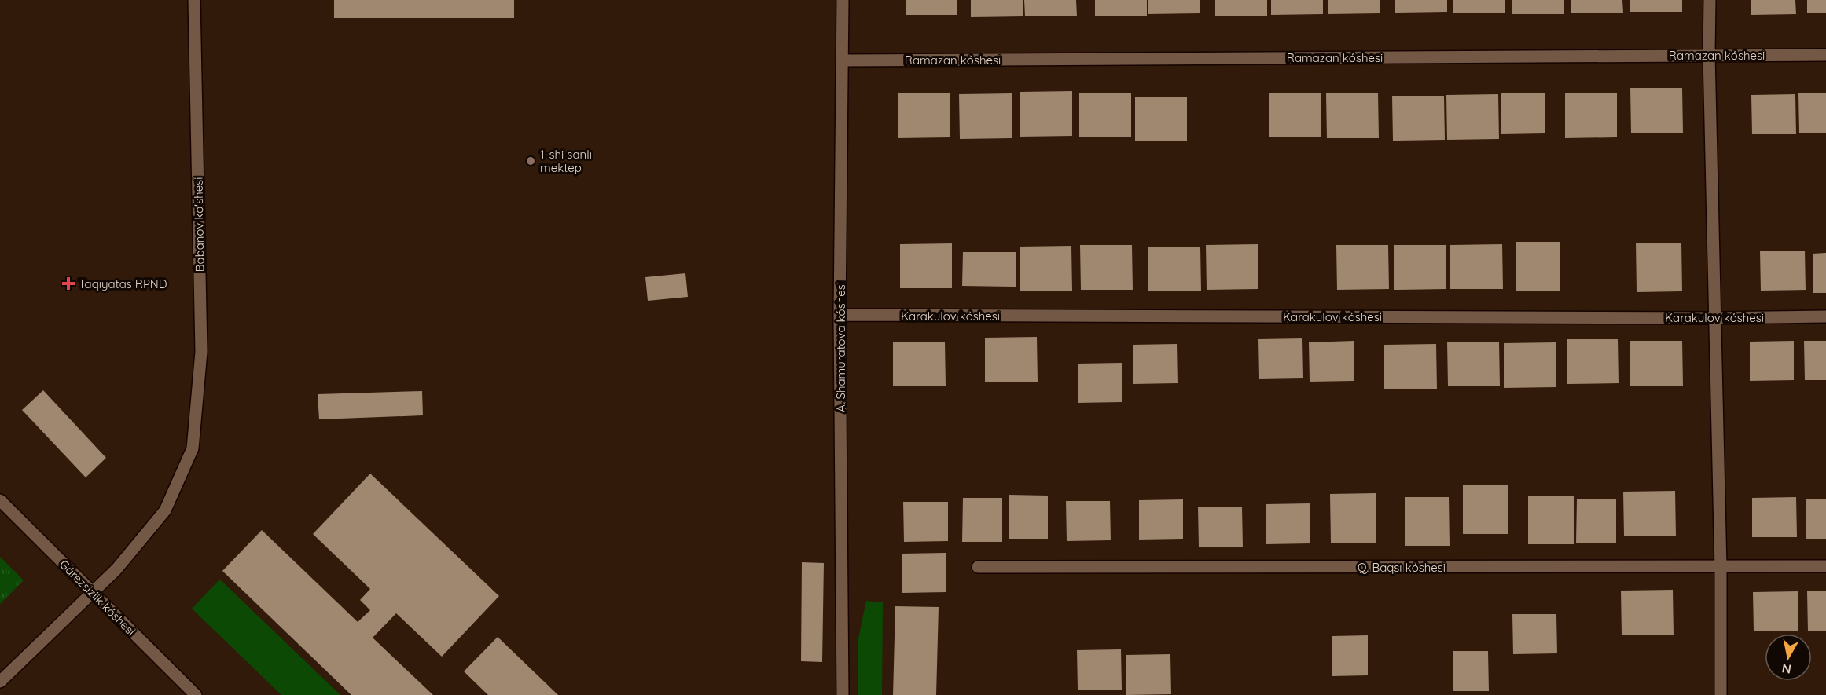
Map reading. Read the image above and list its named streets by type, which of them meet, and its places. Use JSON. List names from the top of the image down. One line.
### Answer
{"streets":{"street":["Ramazan kóshesi","Babanov ko'shesi","Karakulov kóshesi","A. Shamuratova kóshesi","Q. Baqsı kóshesi","Gárezsizlik kóshesi"]},"crossings":[["Ramazan kóshesi","A. Shamuratova kóshesi"],["Babanov ko'shesi","Gárezsizlik kóshesi"],["Karakulov kóshesi","A. Shamuratova kóshesi"]],"places":{"other":["1-shi sanlı mektep"],"health":["Taqıyatas RPND"]},"north":"bottom"}
